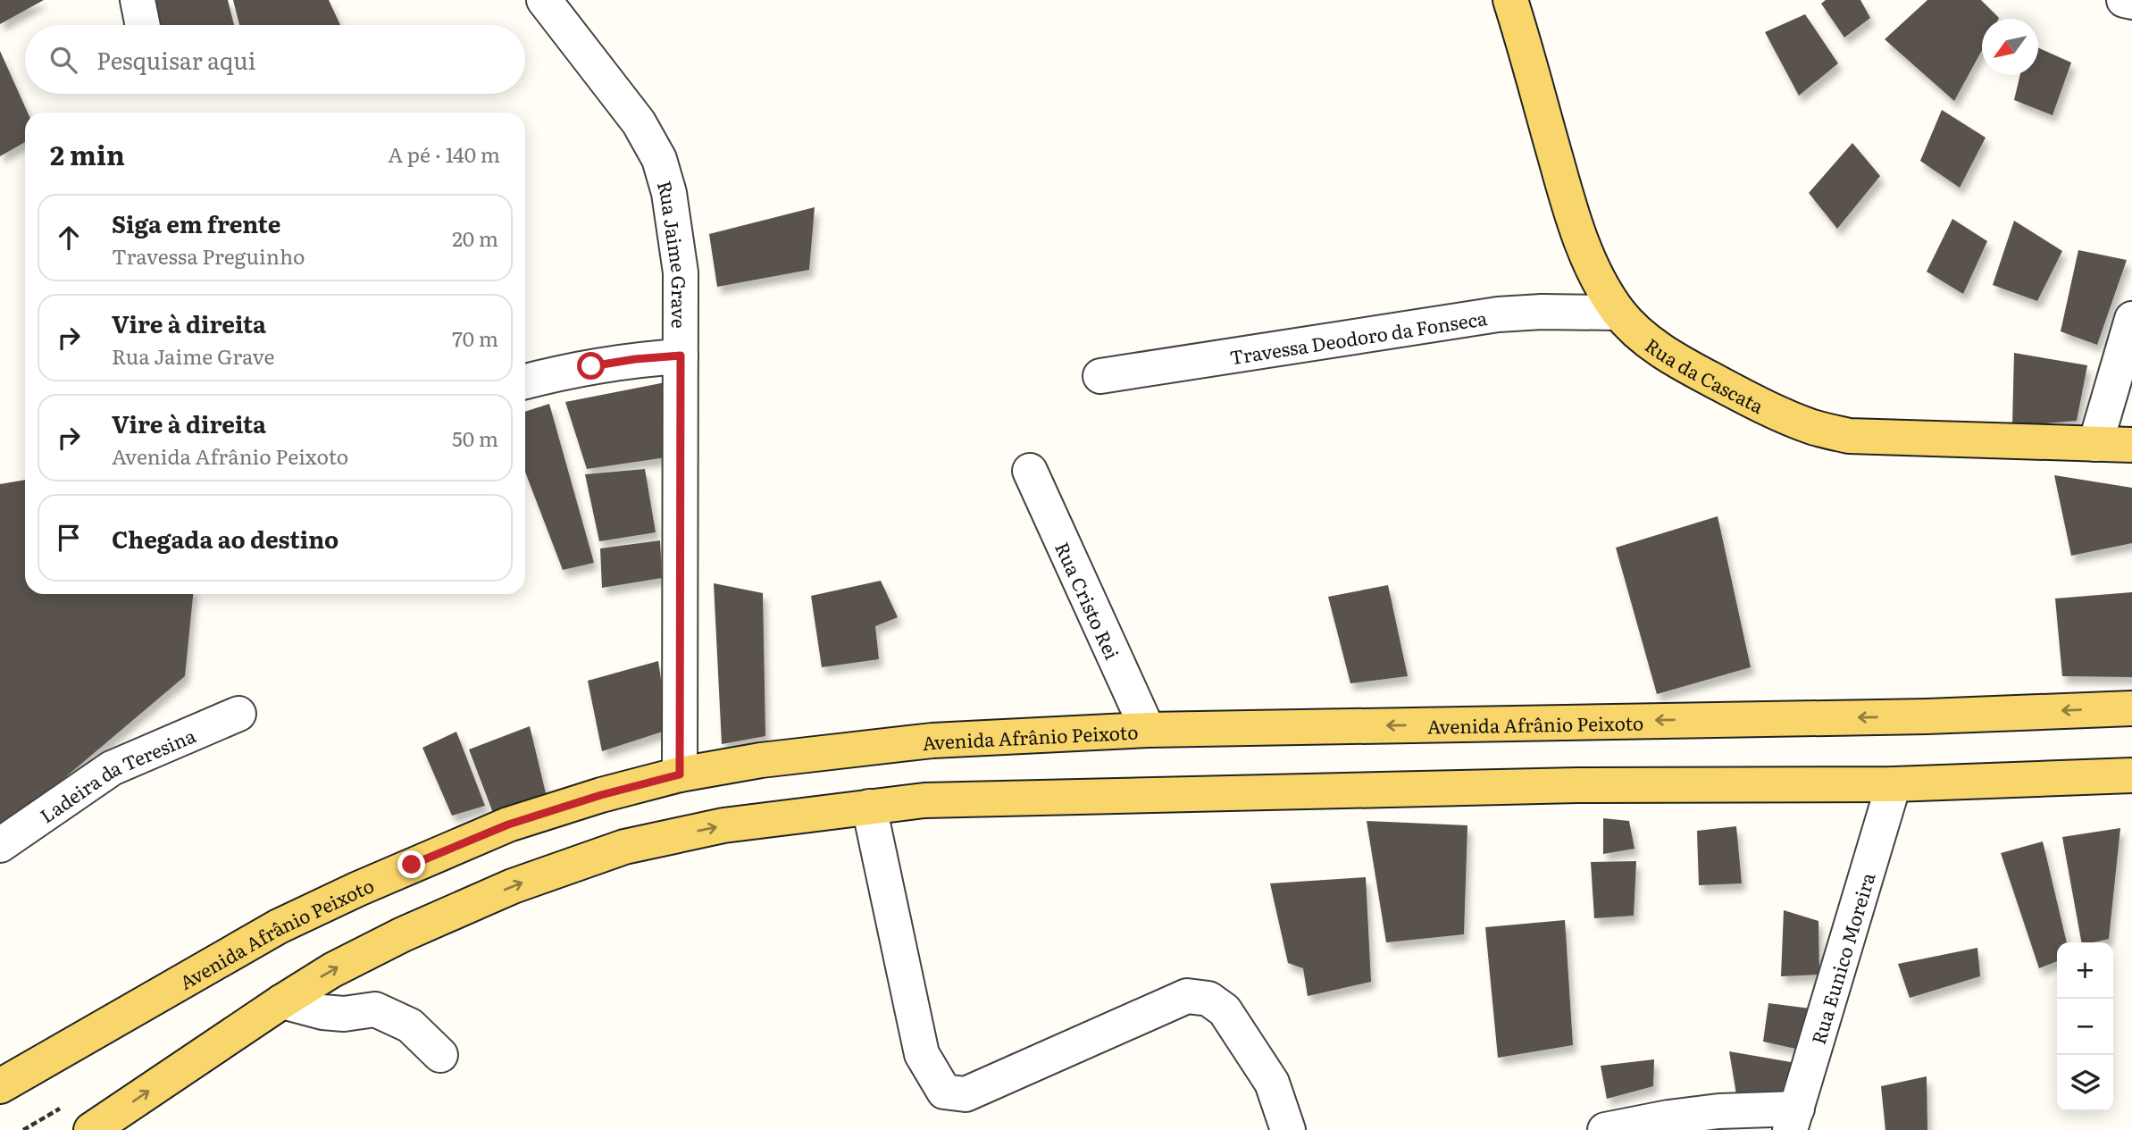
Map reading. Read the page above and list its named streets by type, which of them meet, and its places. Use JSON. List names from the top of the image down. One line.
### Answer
{"streets":{"main road":["Rua da Cascata","Avenida Afrânio Peixoto"],"street":["Rua Jaime Grave","Travessa Deodoro da Fonseca","Rua Cristo Rei","Ladeira da Teresina","Rua Eunico Moreira"]},"crossings":[["Rua Jaime Grave","Avenida Afrânio Peixoto"],["Travessa Deodoro da Fonseca","Rua da Cascata"],["Rua Cristo Rei","Avenida Afrânio Peixoto"]],"north":"bottom left","page":{"search":"Pesquisar aqui","heading":["2 min","A pé · 140 m"],"list":[["Siga em frente","Travessa Preguinho","20 m"],["Vire à direita","Rua Jaime Grave","70 m"],["Vire à direita","Avenida Afrânio Peixoto","50 m"],"Chegada ao destino"],"map_buttons":["+","−"]}}
